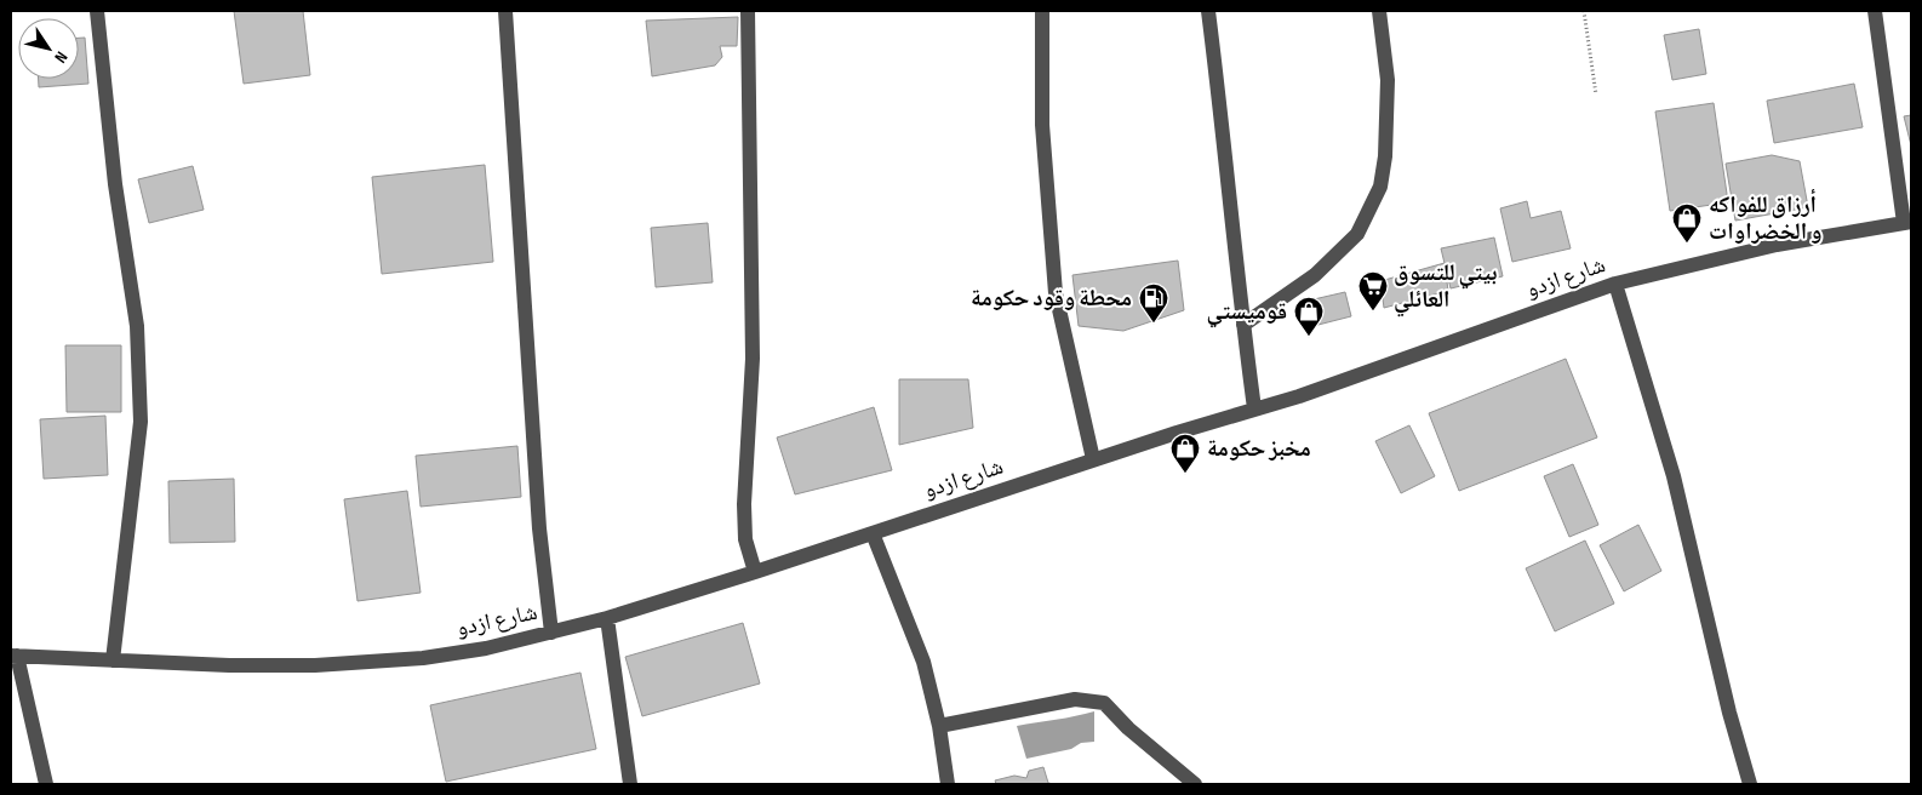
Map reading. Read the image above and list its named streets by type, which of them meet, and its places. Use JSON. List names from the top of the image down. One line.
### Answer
{"streets":{"street":["شارع ازدو"]},"places":{"shop":["أرزاق للفواكه و الخضراوات","قوميستي","مخبز حكومة"],"supermarket":["بيتي للتسوق العائلي"],"fuel station":["محطة وقود حكومة"]},"north":"bottom right"}
